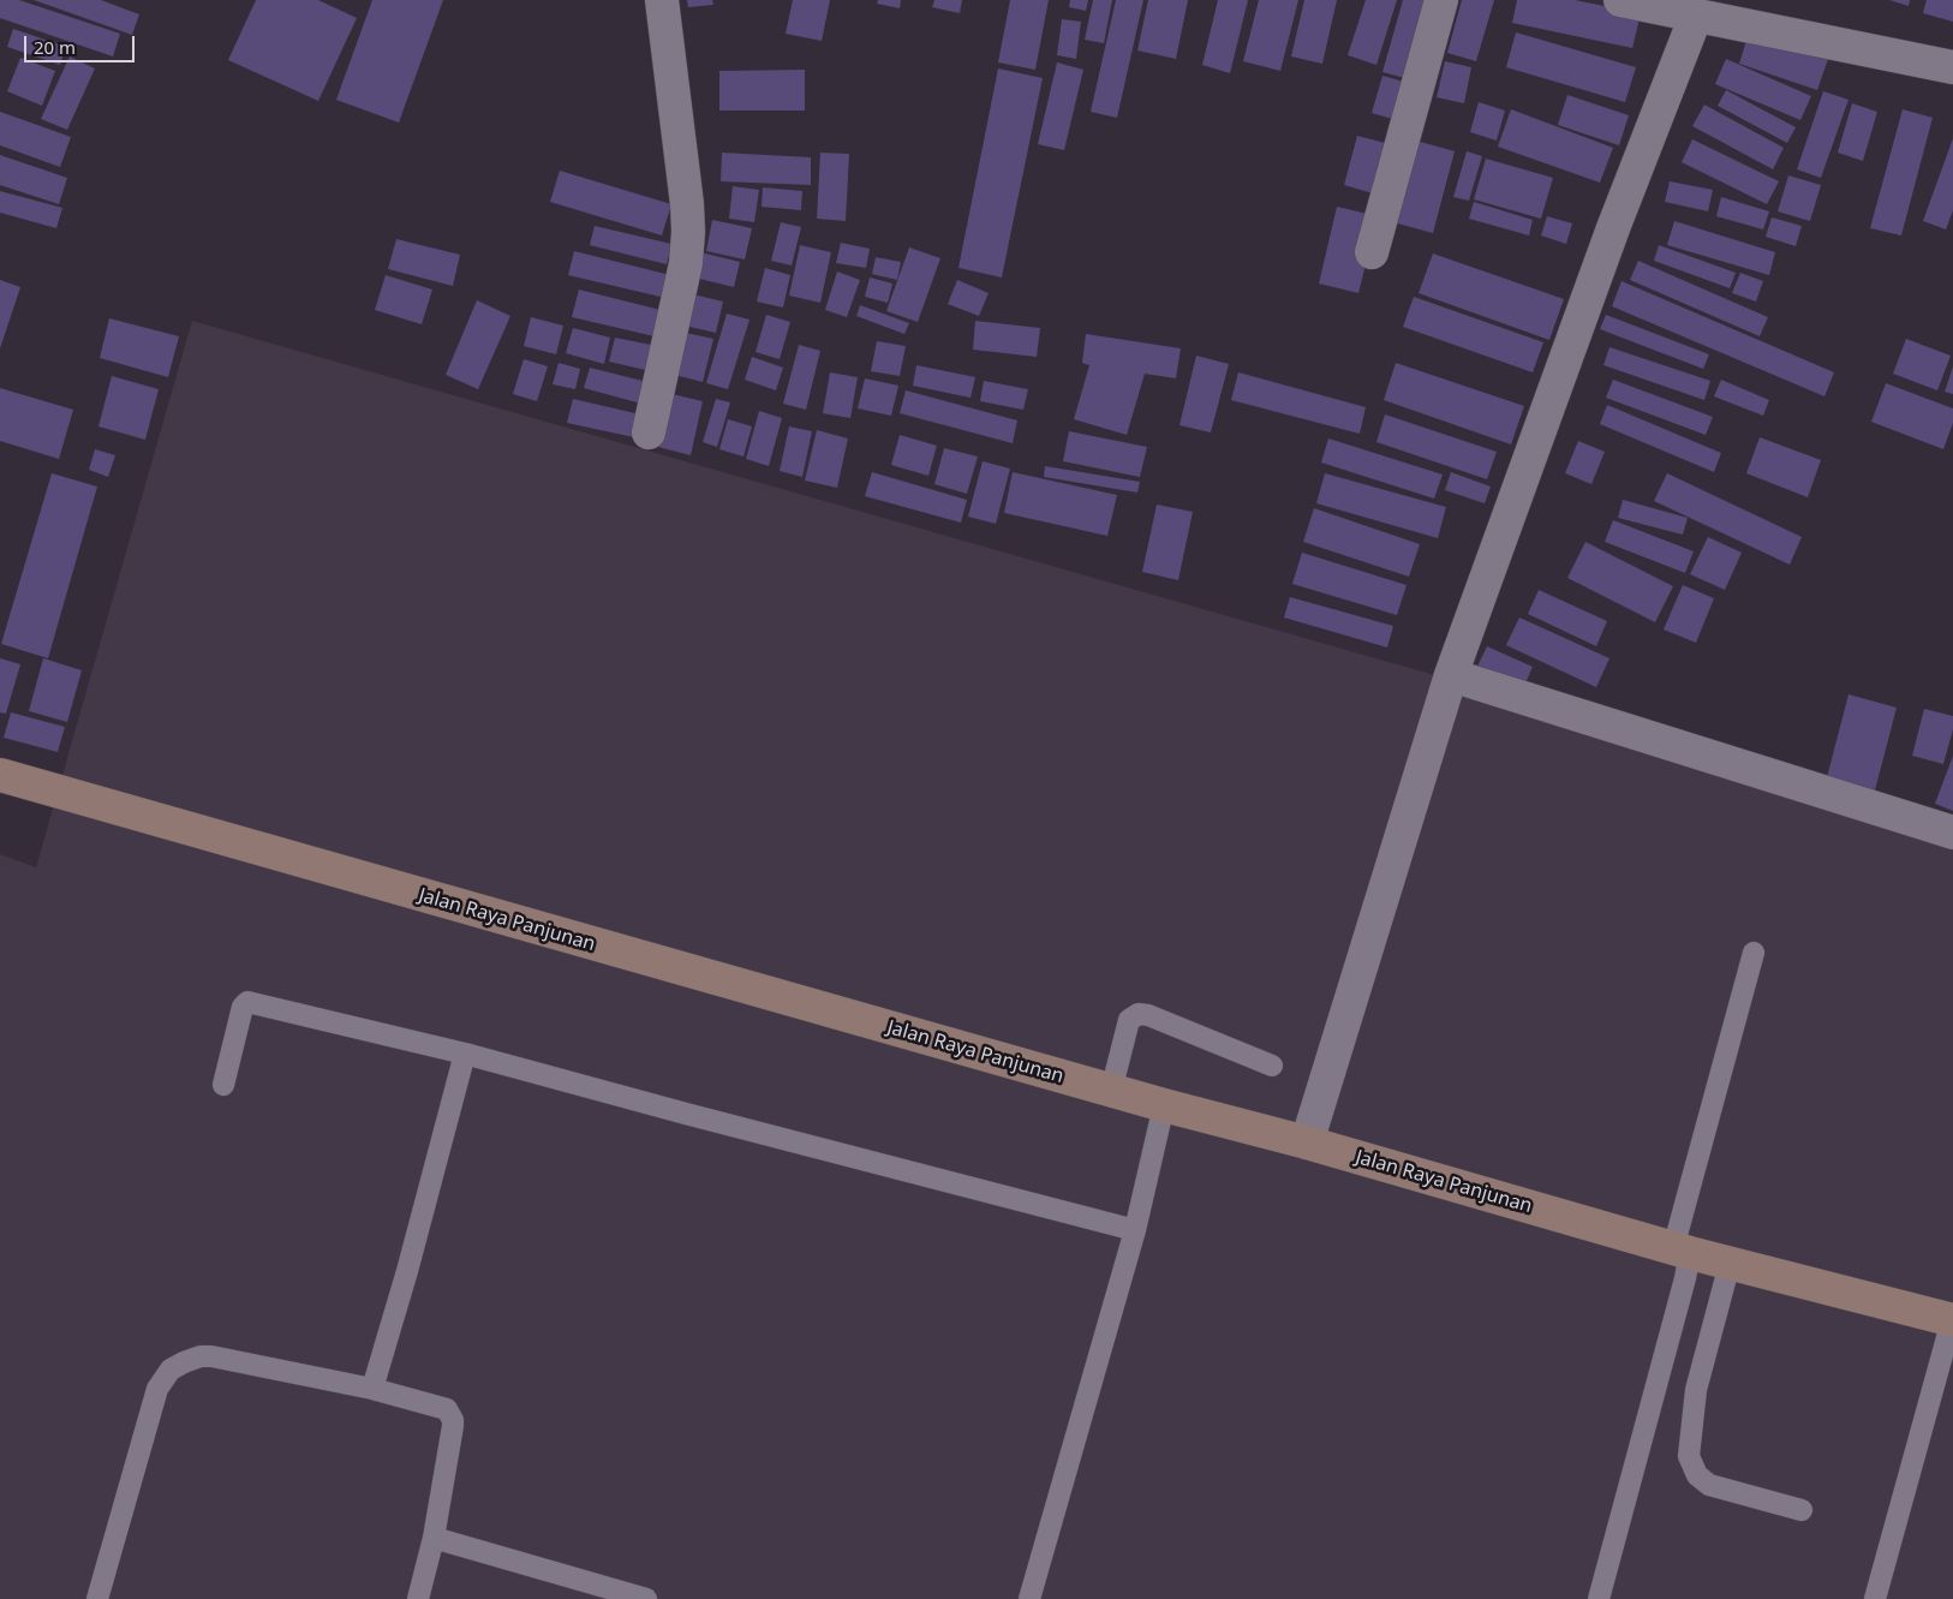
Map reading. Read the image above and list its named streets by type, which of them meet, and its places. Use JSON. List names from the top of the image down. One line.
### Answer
{"streets":{"main road":["Jalan Raya Panjunan"]},"scale_bar":"20 m"}
